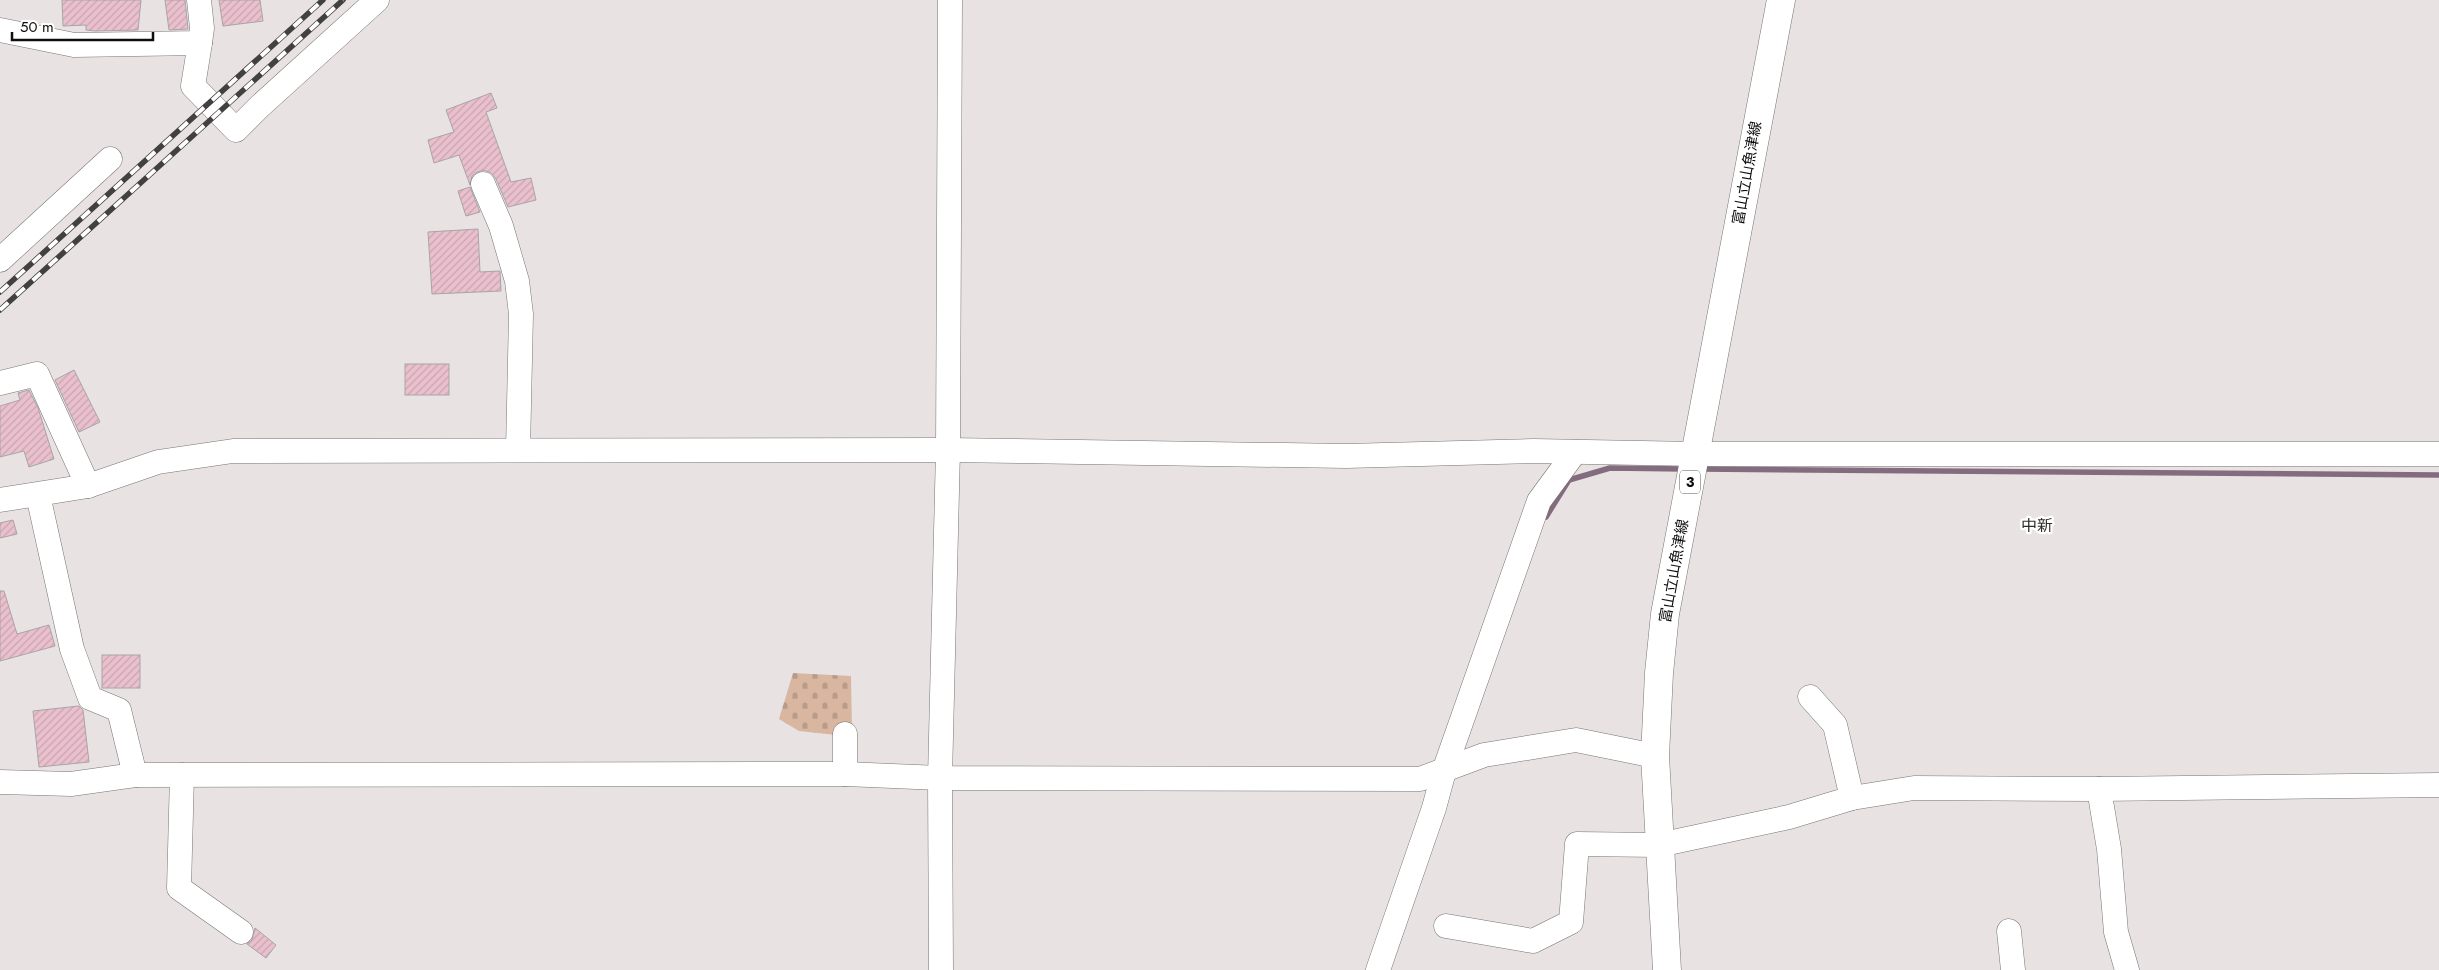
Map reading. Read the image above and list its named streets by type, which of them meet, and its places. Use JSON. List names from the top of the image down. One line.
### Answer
{"streets":{"main road":["富山立山魚津線","3"]},"districts":["中新"],"scale_bar":"50 m"}
